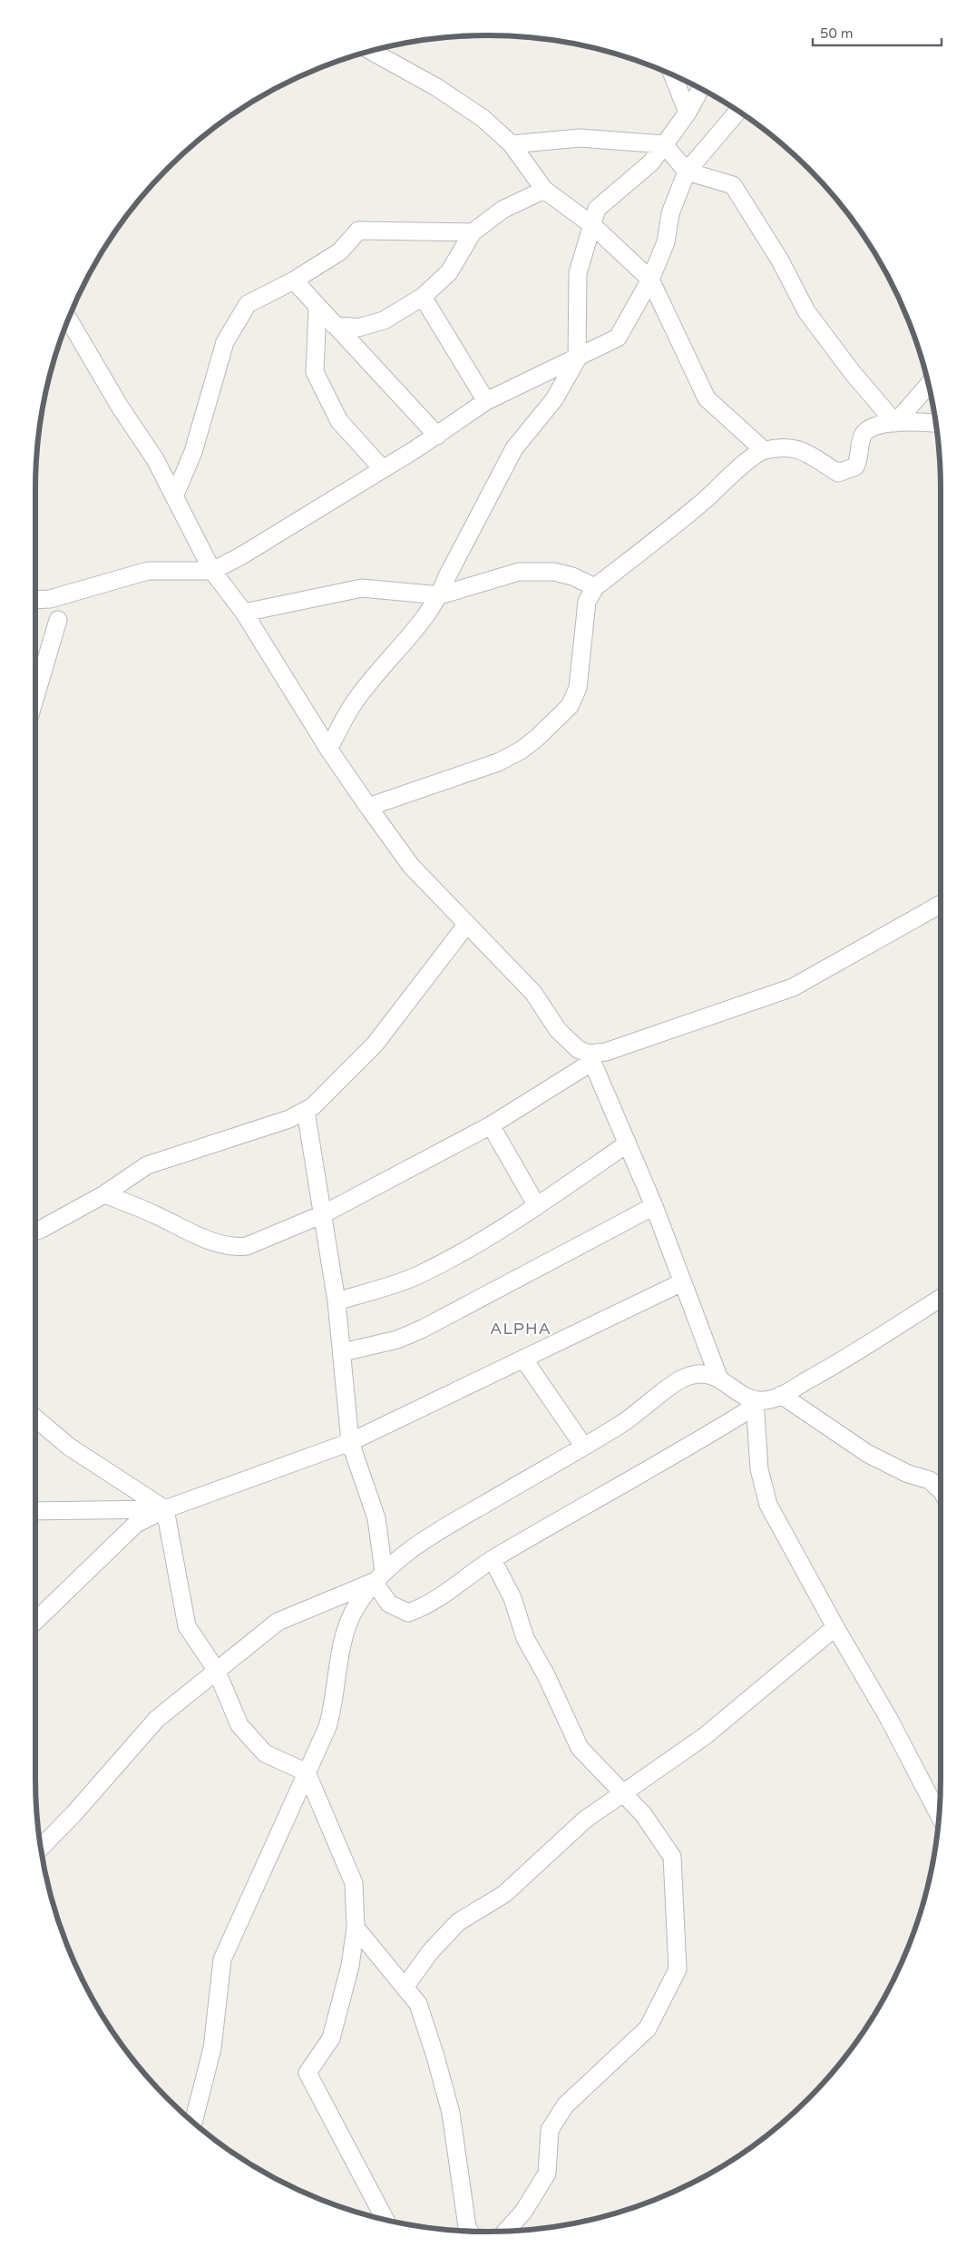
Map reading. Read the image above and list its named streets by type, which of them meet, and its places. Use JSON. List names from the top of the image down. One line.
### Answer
{"districts":["ALPHA"],"scale_bar":"50 m"}
